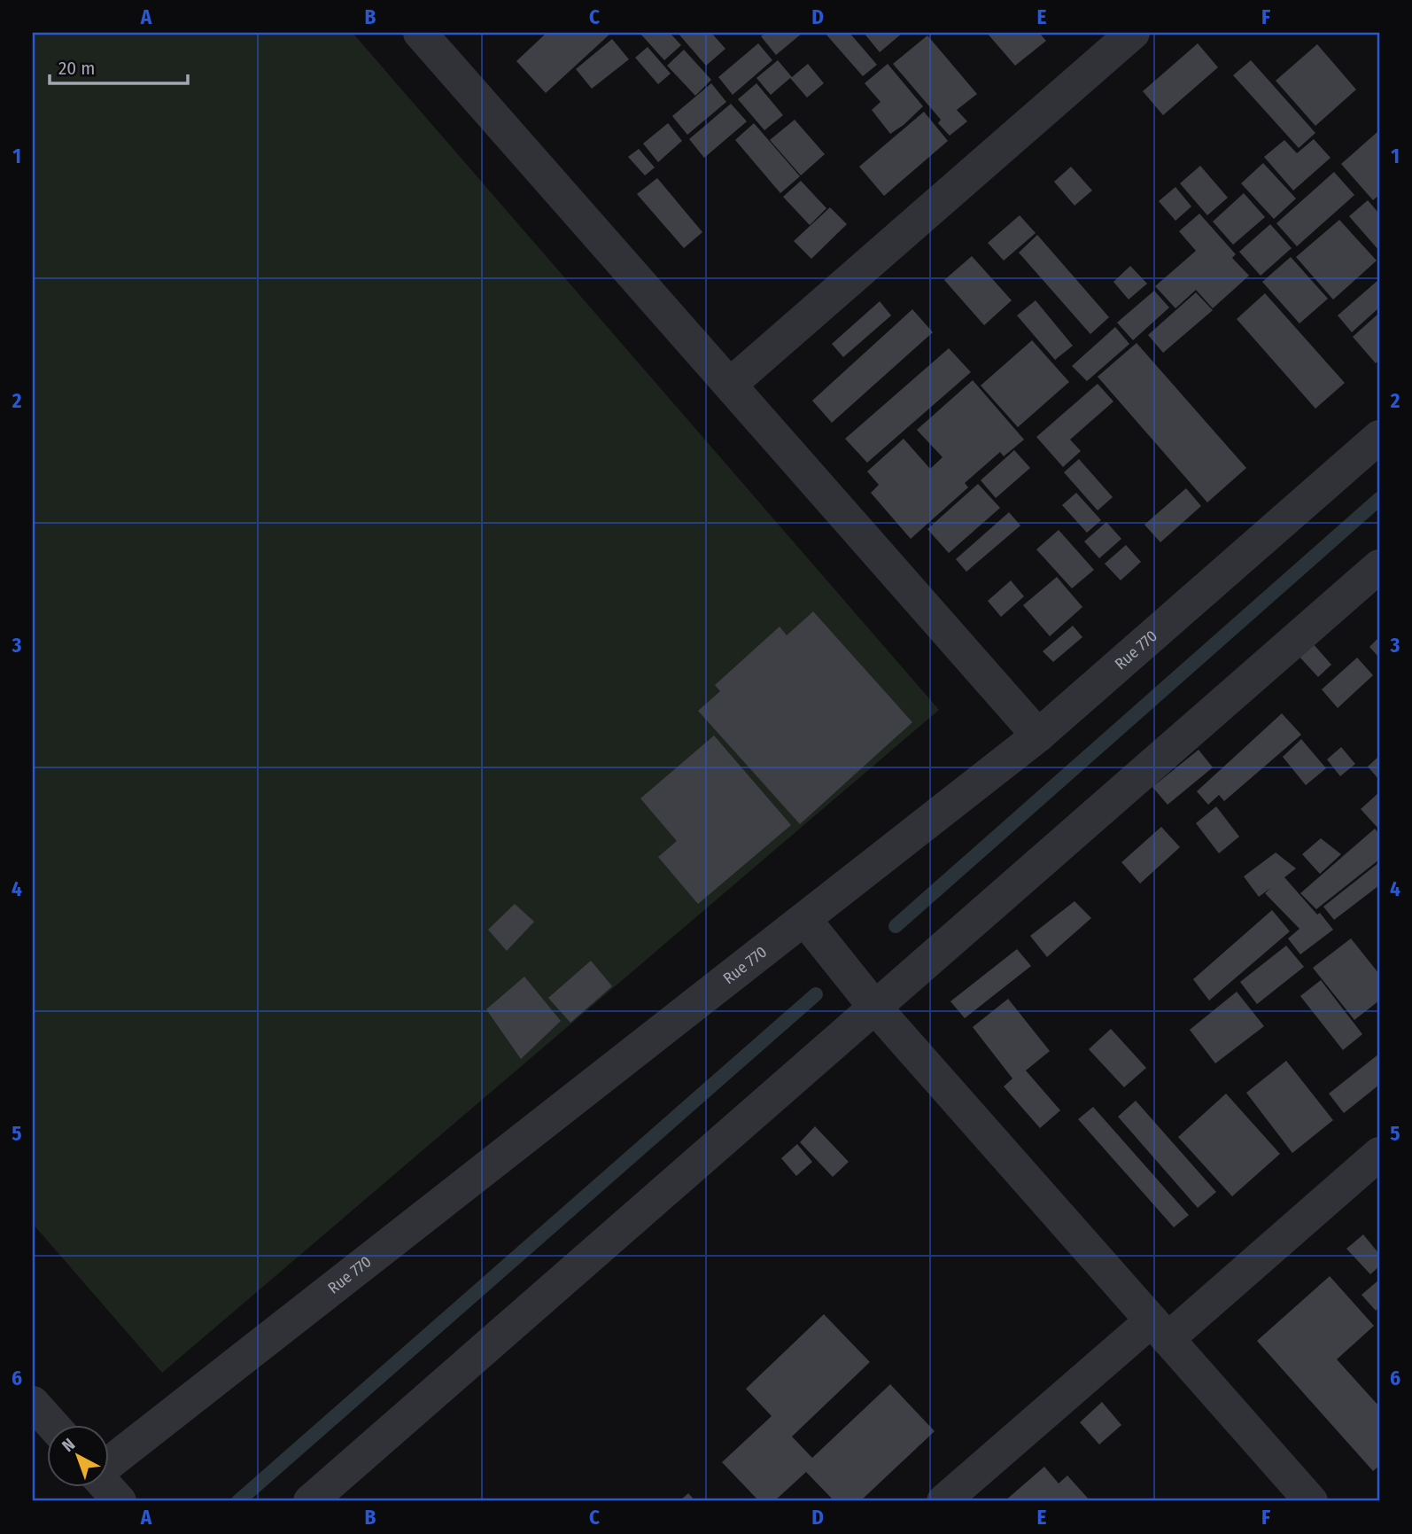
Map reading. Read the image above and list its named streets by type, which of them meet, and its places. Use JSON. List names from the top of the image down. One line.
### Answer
{"streets":{"street":["Rue 770"]},"scale_bar":"20 m","north":"top left","grid":{"columns":["A","B","C","D","E","F"],"rows":["1","2","3","4","5","6"]}}
